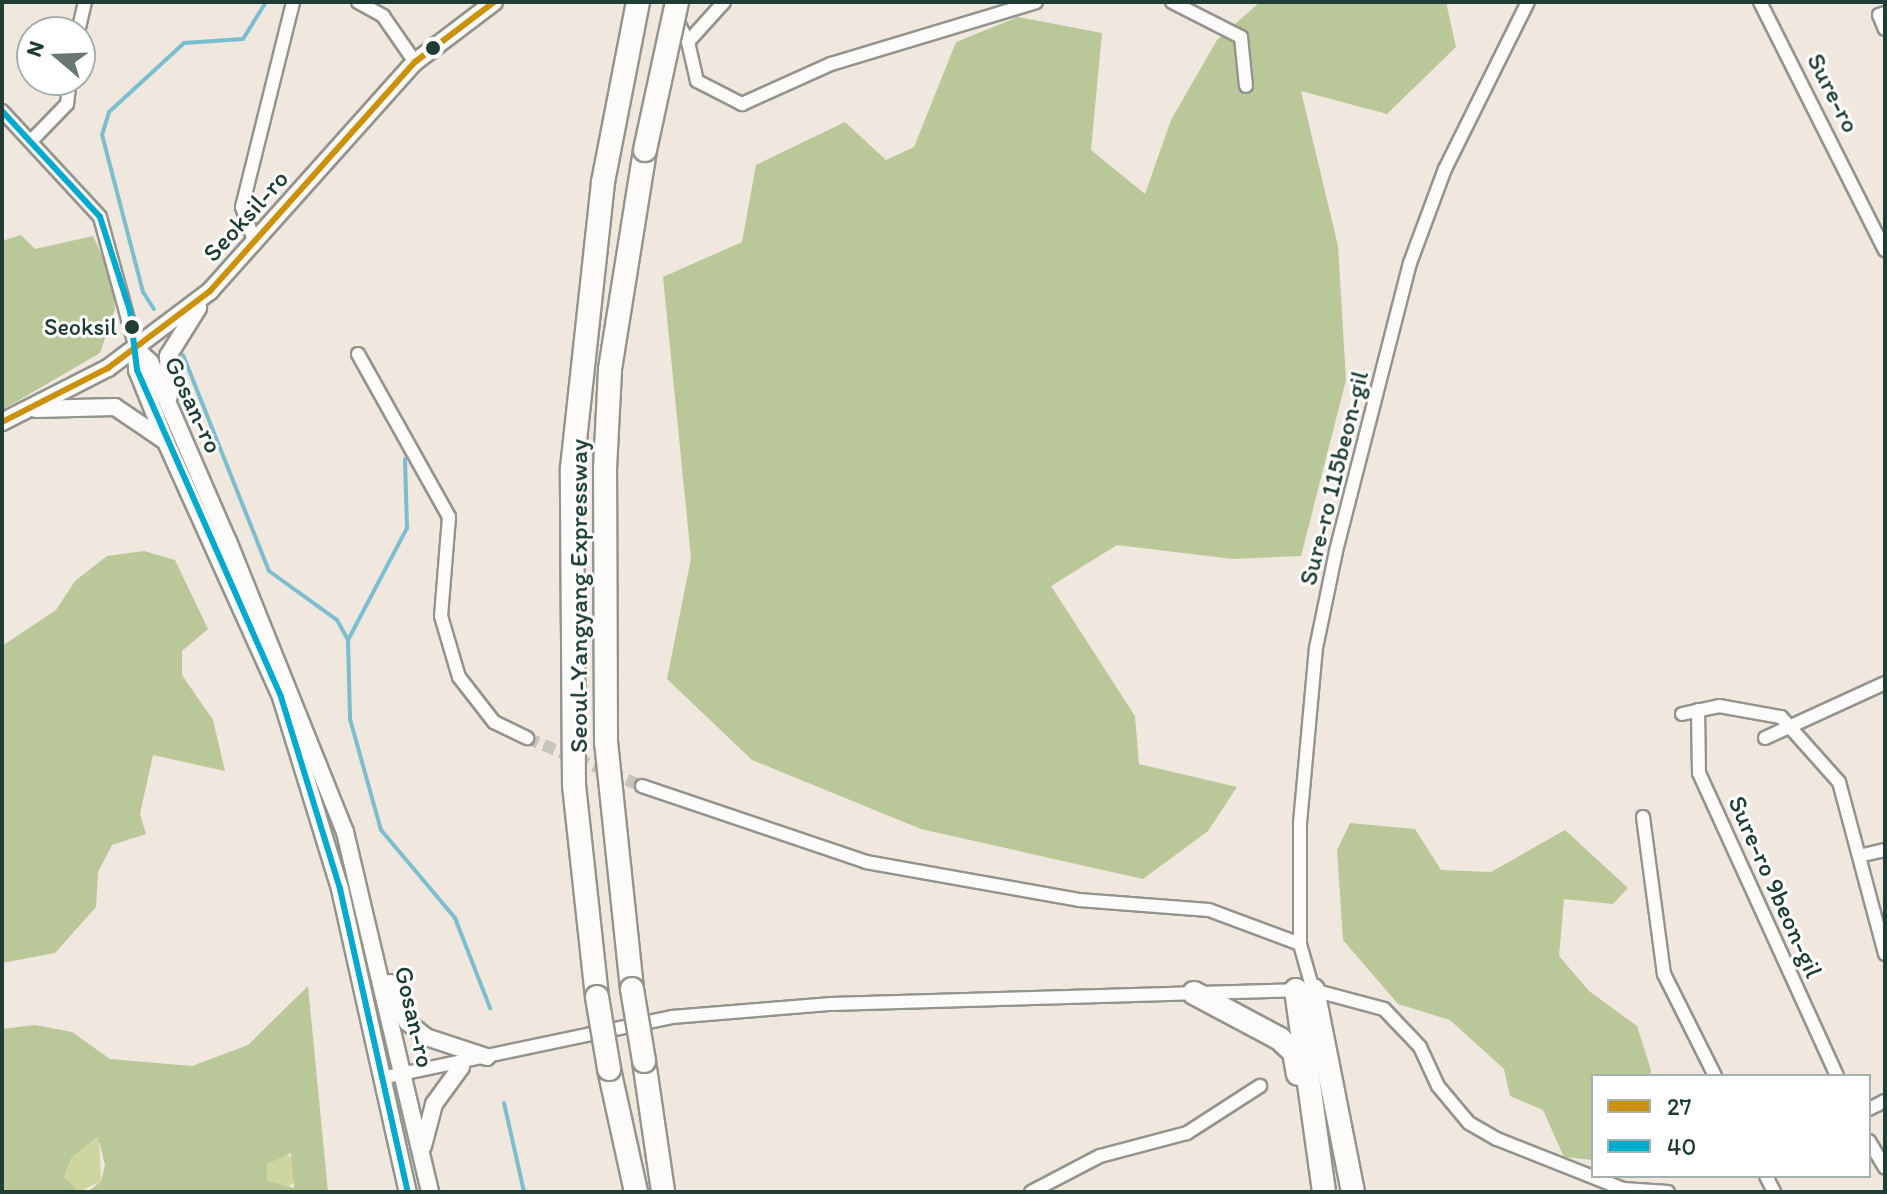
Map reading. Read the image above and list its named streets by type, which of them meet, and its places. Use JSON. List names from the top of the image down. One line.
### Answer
{"streets":{"highway":["Seoul-Yangyang Expressway"],"street":["Sure-ro","Seoksil-ro","Gosan-ro","Sure-ro 115beon-gil","Sure-ro 9beon-gil"]},"crossings":[["Seoksil-ro","Gosan-ro"]],"places":["Seoksil"],"lines":["transit line 27","transit line 40"],"legend":["27","40"],"north":"left"}
